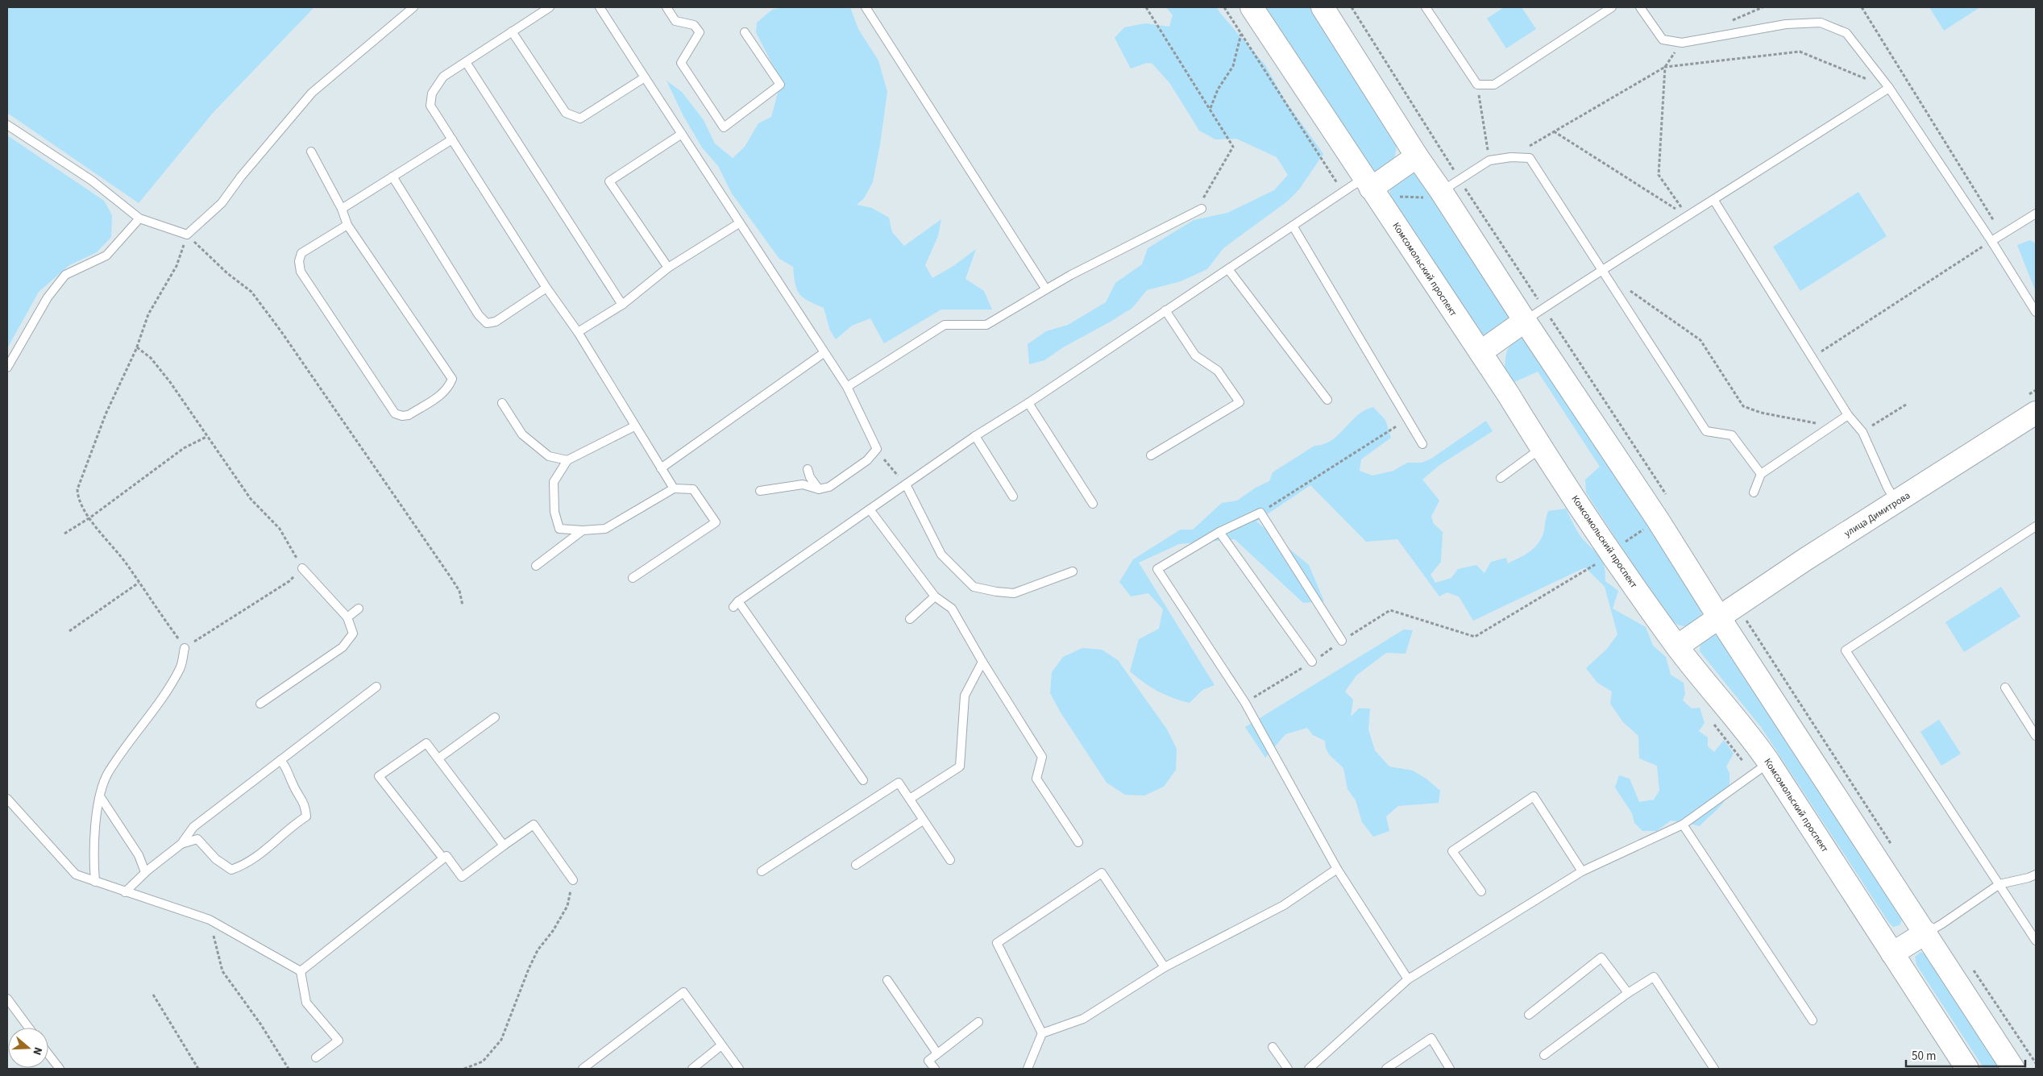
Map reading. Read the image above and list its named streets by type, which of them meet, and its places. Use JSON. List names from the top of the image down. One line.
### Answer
{"streets":{"main road":["Комсомольский проспект","улица Димитрова"]},"crossings":[["Комсомольский проспект","улица Димитрова"]],"scale_bar":"50 m","north":"right"}
